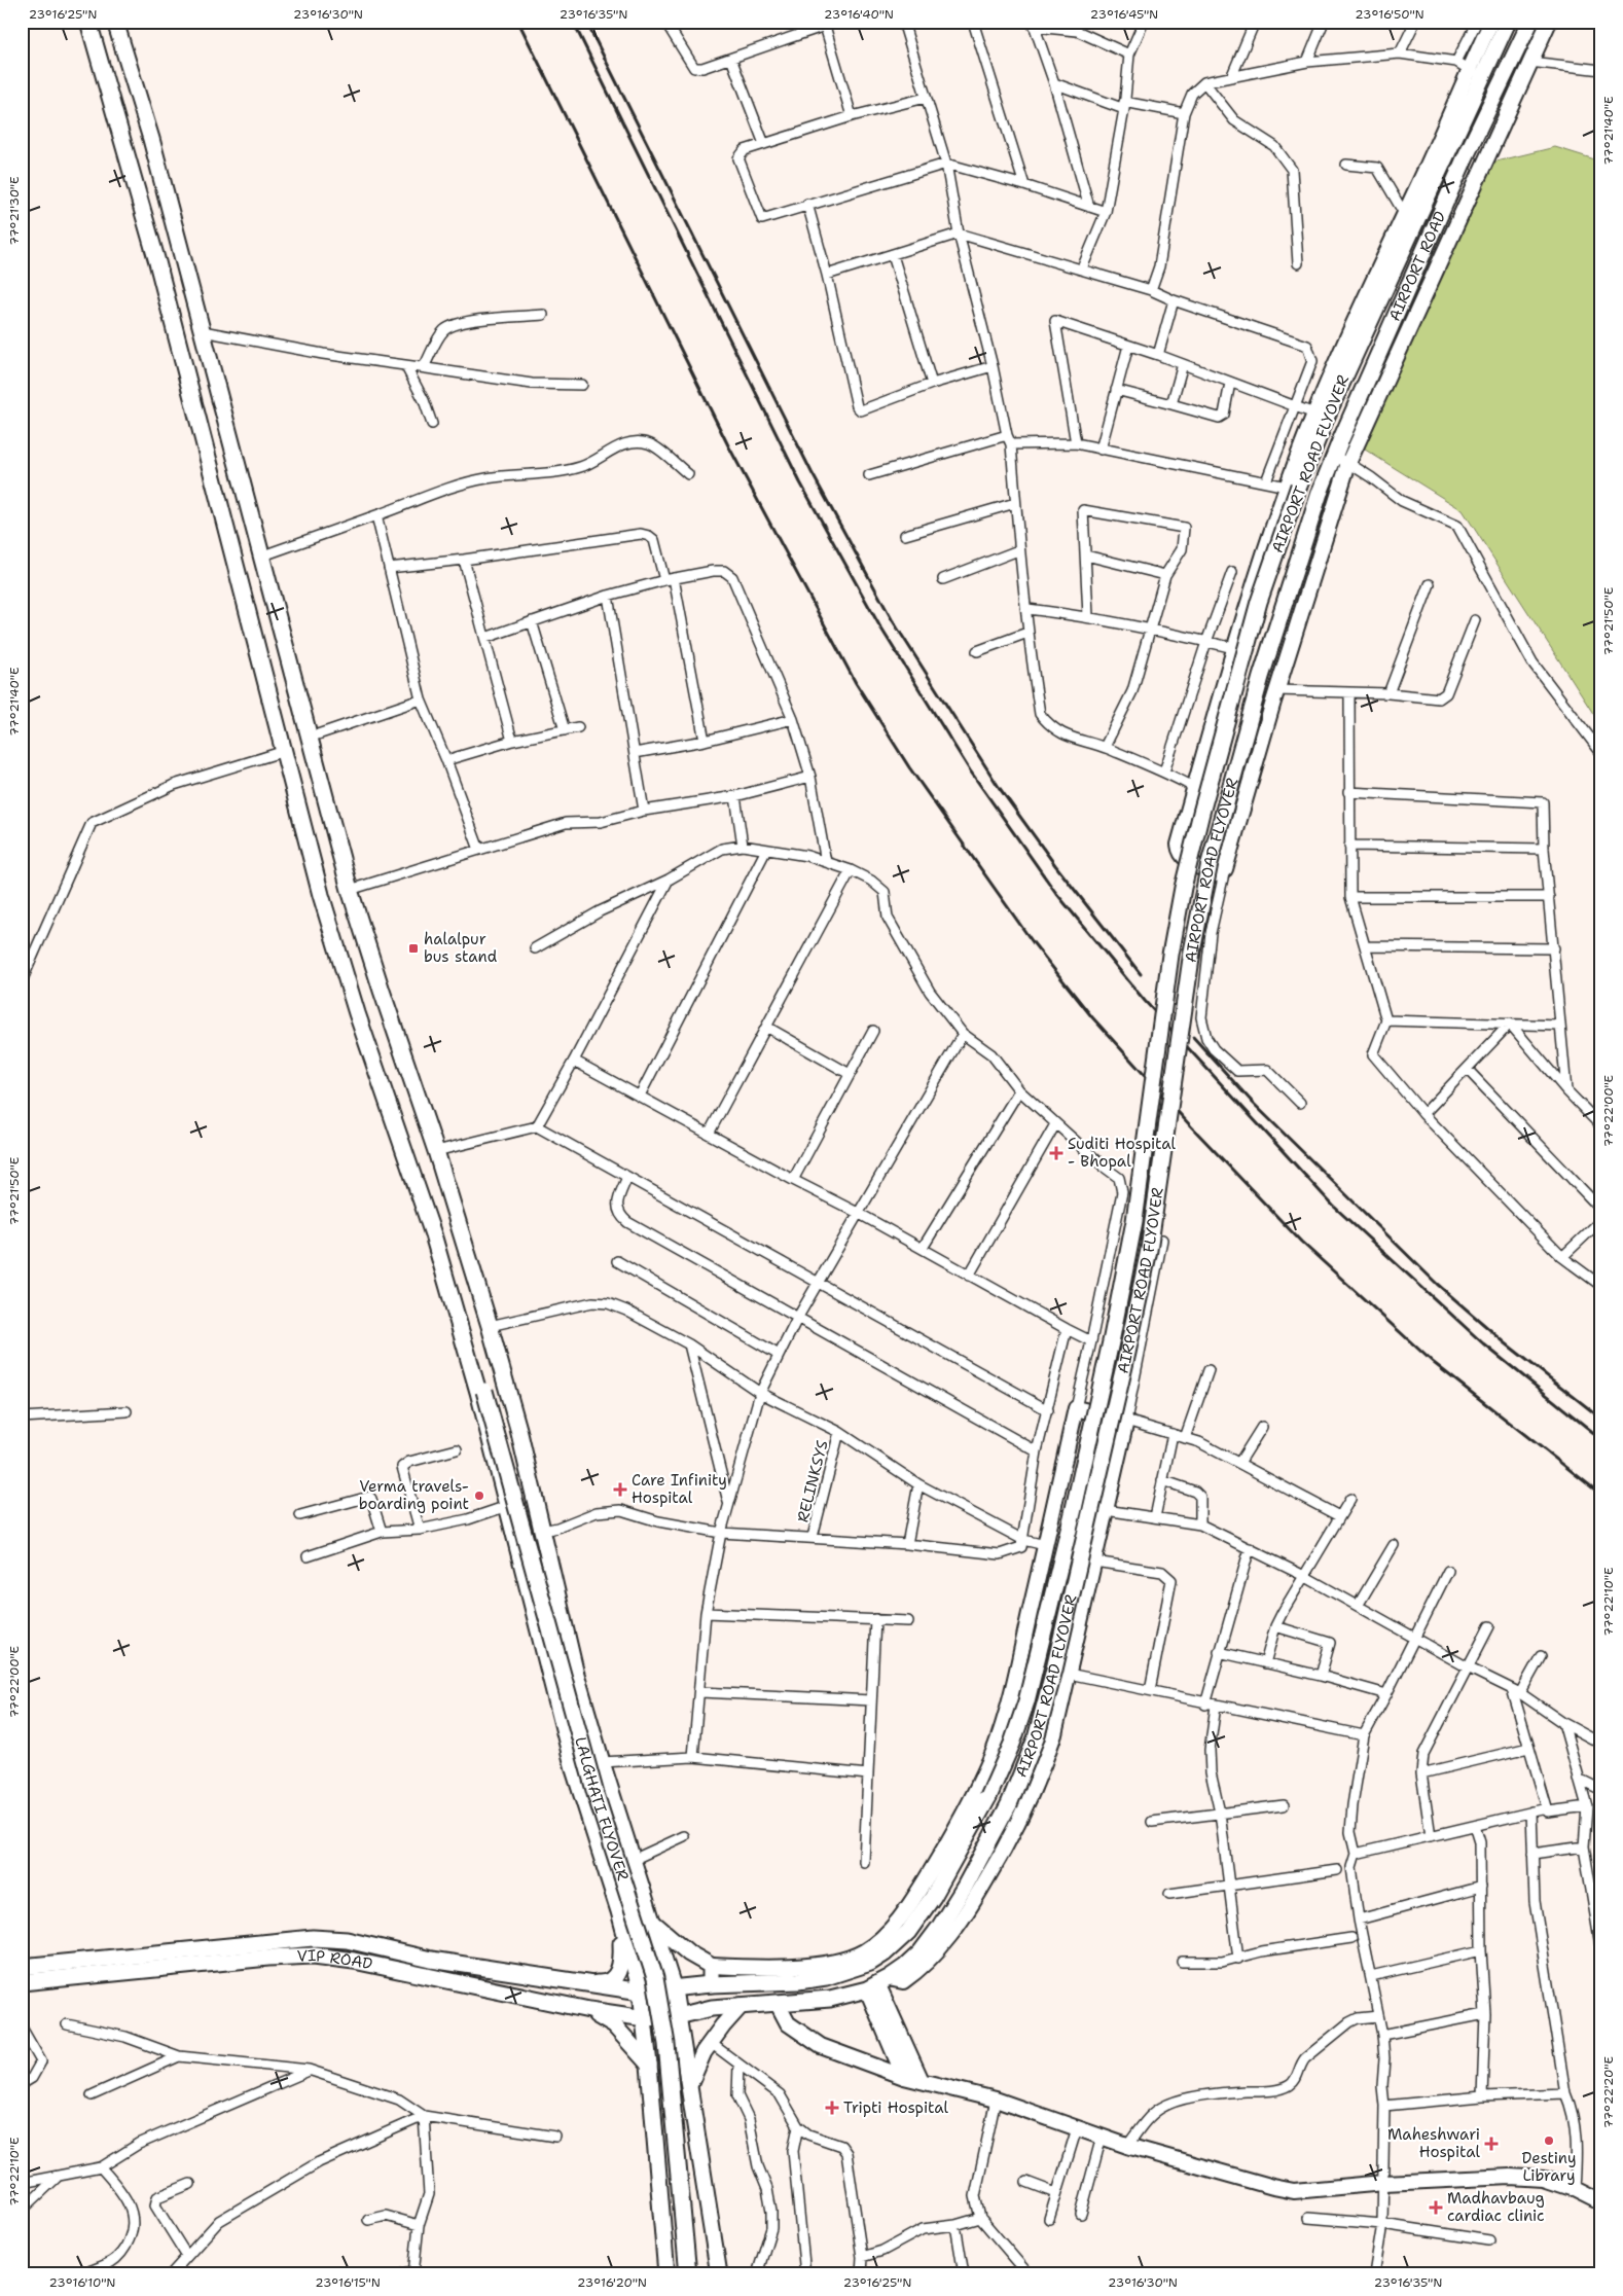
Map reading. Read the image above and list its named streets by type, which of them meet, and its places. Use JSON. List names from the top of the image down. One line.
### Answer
{"streets":{"main road":["AIRPORT ROAD","AIRPORT ROAD FLYOVER","LALGHATI FLYOVER","VIP ROAD"],"street":["RELINKSYS"]},"crossings":[["AIRPORT ROAD","AIRPORT ROAD FLYOVER"],["AIRPORT ROAD FLYOVER","VIP ROAD"]],"places":{"transit":["halalpur bus stand"],"health":["Suditi Hospital - Bhopal","Care Infinity Hospital","Tripti Hospital","Maheshwari Hospital","Madhavbaug cardiac clinic"],"other":["Verma travels- boarding point","Destiny Library"]},"coordinates":["23°16'25\"N","23°16'30\"N","23°16'35\"N","23°16'40\"N","23°16'45\"N","23°16'50\"N","77°21'40\"E","77°21'30\"E","77°21'50\"E","77°22'00\"E","77°22'10\"E","77°22'20\"E","23°16'10\"N","23°16'15\"N","23°16'20\"N"]}
